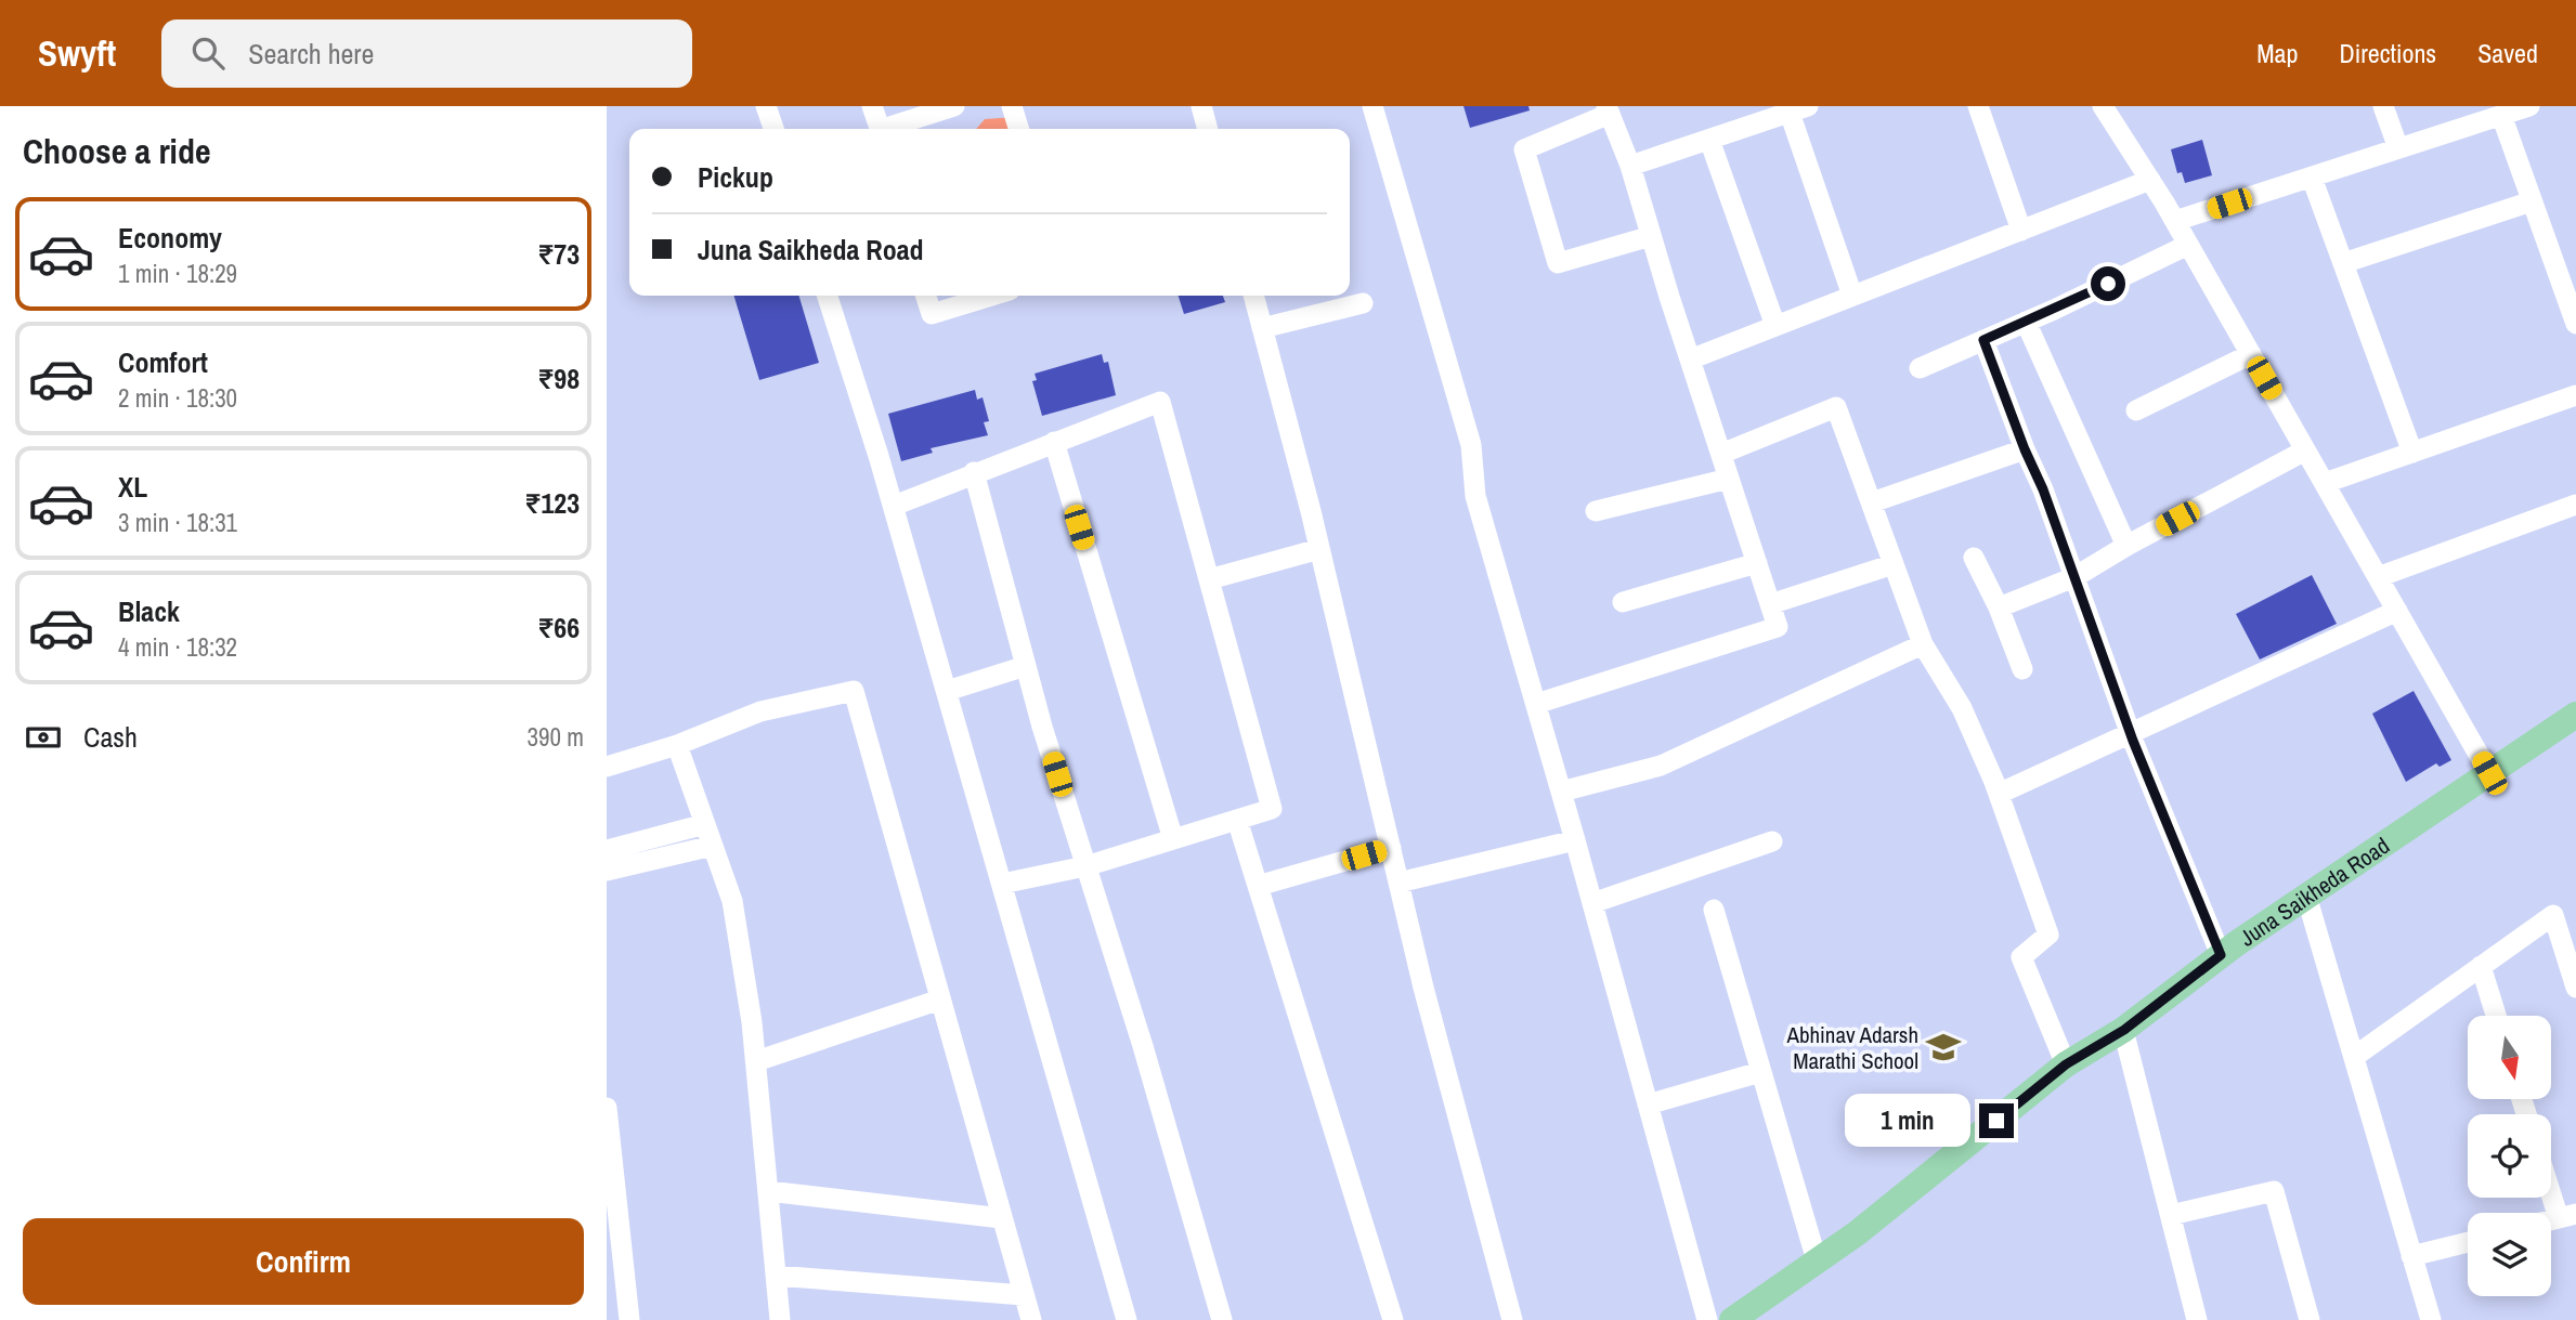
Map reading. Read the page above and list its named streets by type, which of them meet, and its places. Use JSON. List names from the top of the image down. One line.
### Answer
{"streets":{"main road":["Juna Saikheda Road"]},"places":{"school or university":["Abhinav Adarsh Marathi School"]},"north":"bottom","page":{"header":"Swyft","search":"Search here","nav":["Map","Directions","Saved"],"heading":"Choose a ride","banner":["Pickup","Juna Saikheda Road"],"list":[{"name":"Economy","note":"1 min · 18:29","value":"₹73"},{"name":"Comfort","note":"2 min · 18:30","value":"₹98"},{"name":"XL","note":"3 min · 18:31","value":"₹123"},{"name":"Black","note":"4 min · 18:32","value":"₹66"}],"pay":["Cash","390 m"],"bubble":"1 min","buttons":"Confirm"}}
